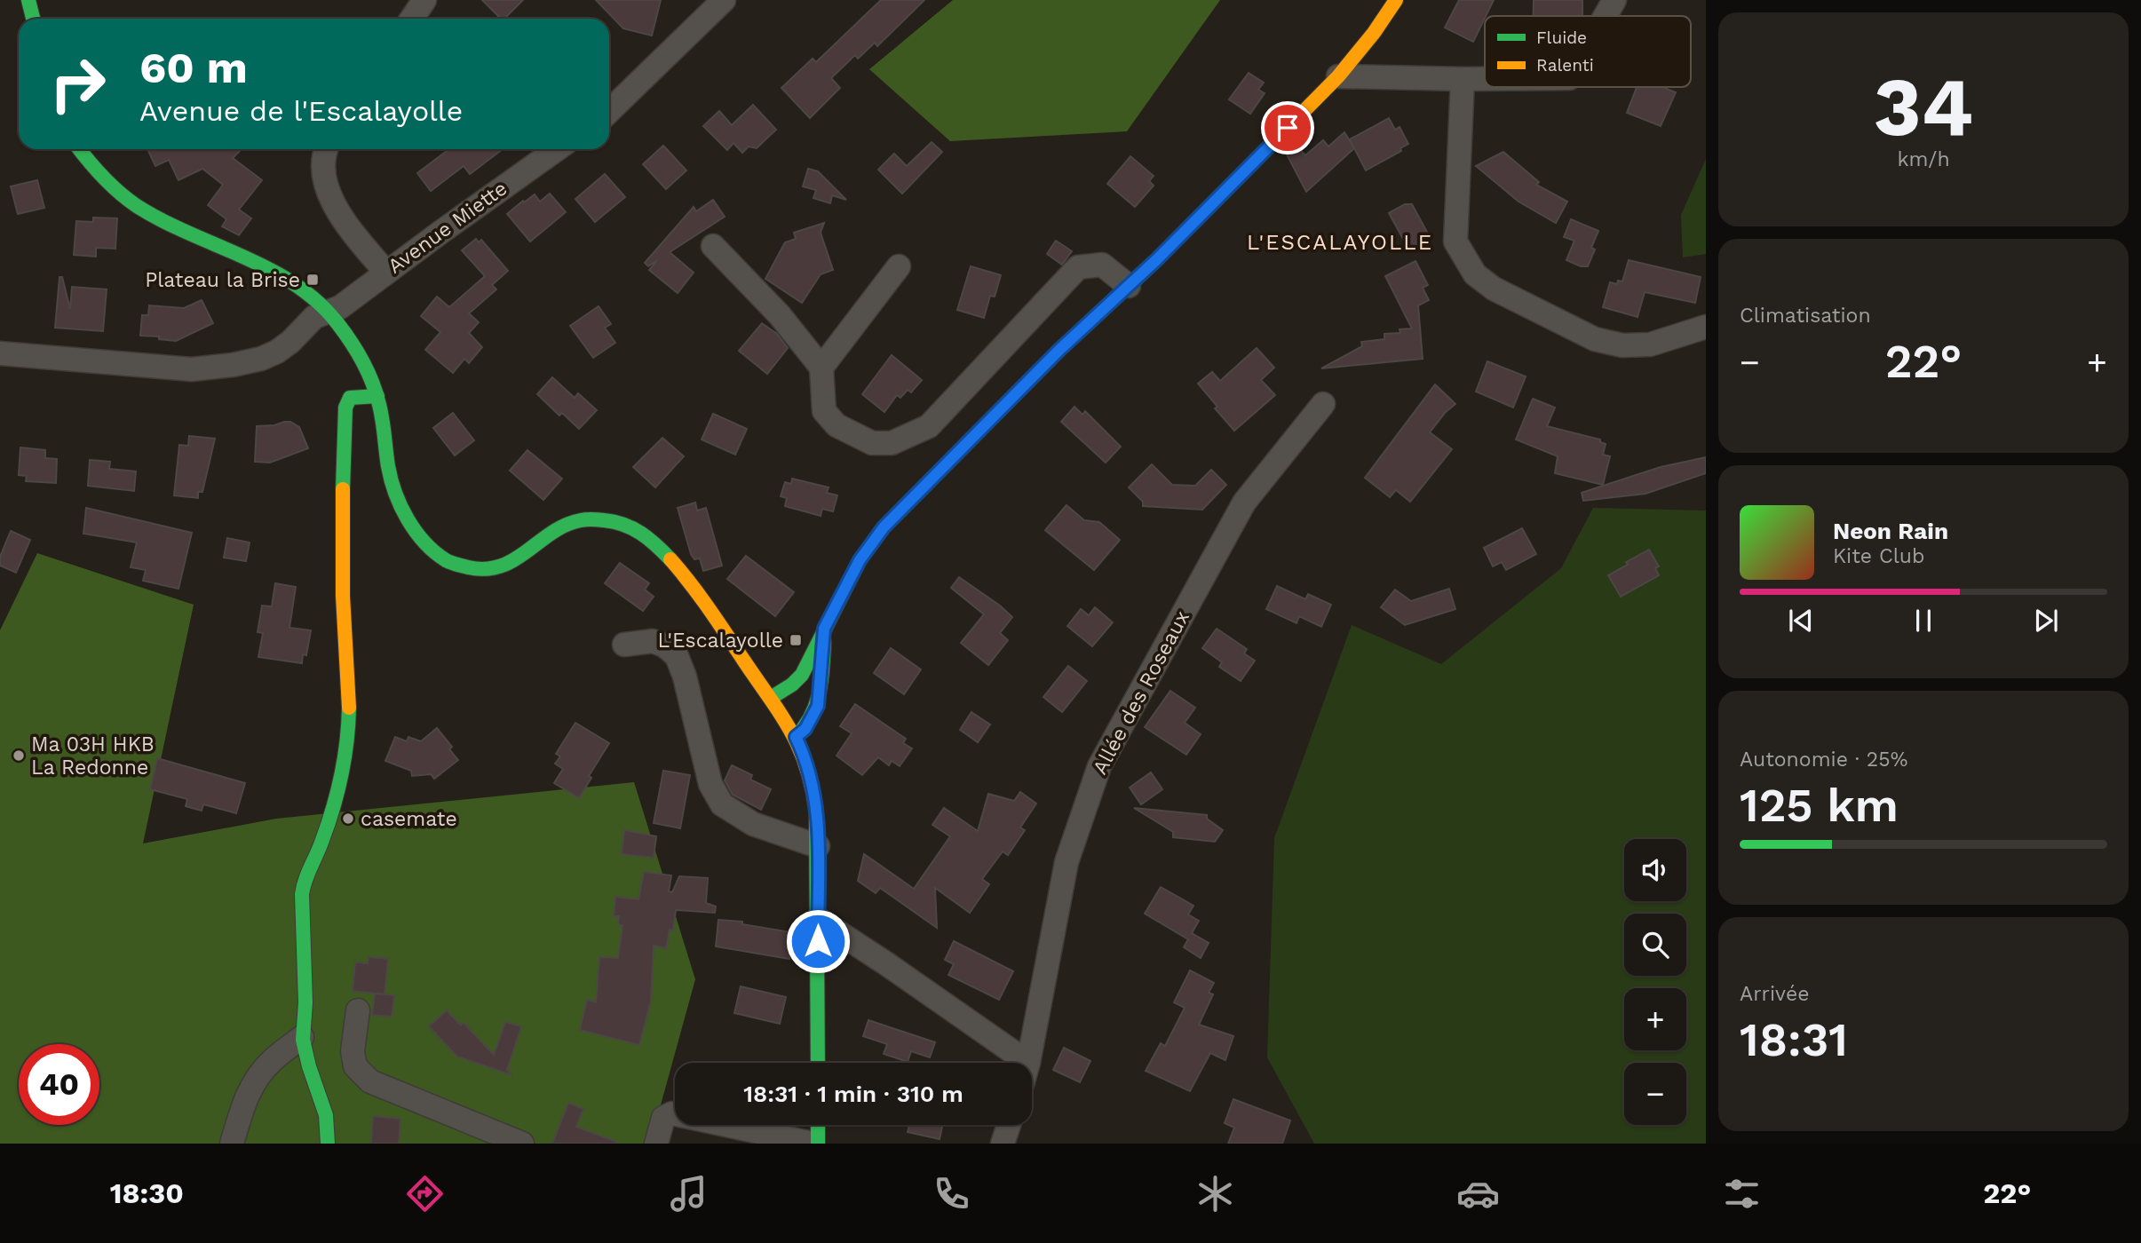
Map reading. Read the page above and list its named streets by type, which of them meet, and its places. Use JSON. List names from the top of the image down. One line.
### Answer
{"streets":{"street":["Avenue Miette","Allée des Roseaux"]},"districts":["L'ESCALAYOLLE"],"places":{"transit":["Plateau la Brise","L'Escalayolle"],"other":["Ma 03H HKB La Redonne","casemate"]},"legend":["Fluide","Ralenti"],"page":{"tile":[["34","km/h"],"Climatisation",["Autonomie · 25%","125 km"],["Arrivée","18:31"]],"turn":["60 m","Avenue de l'Escalayolle"],"heat":["−","22°","+"],"song":["Neon Rain","Kite Club"],"map_buttons":["+","−"],"limit":"40","trip":"18:31 · 1 min · 310 m","tabs":["18:30","22°"]}}
